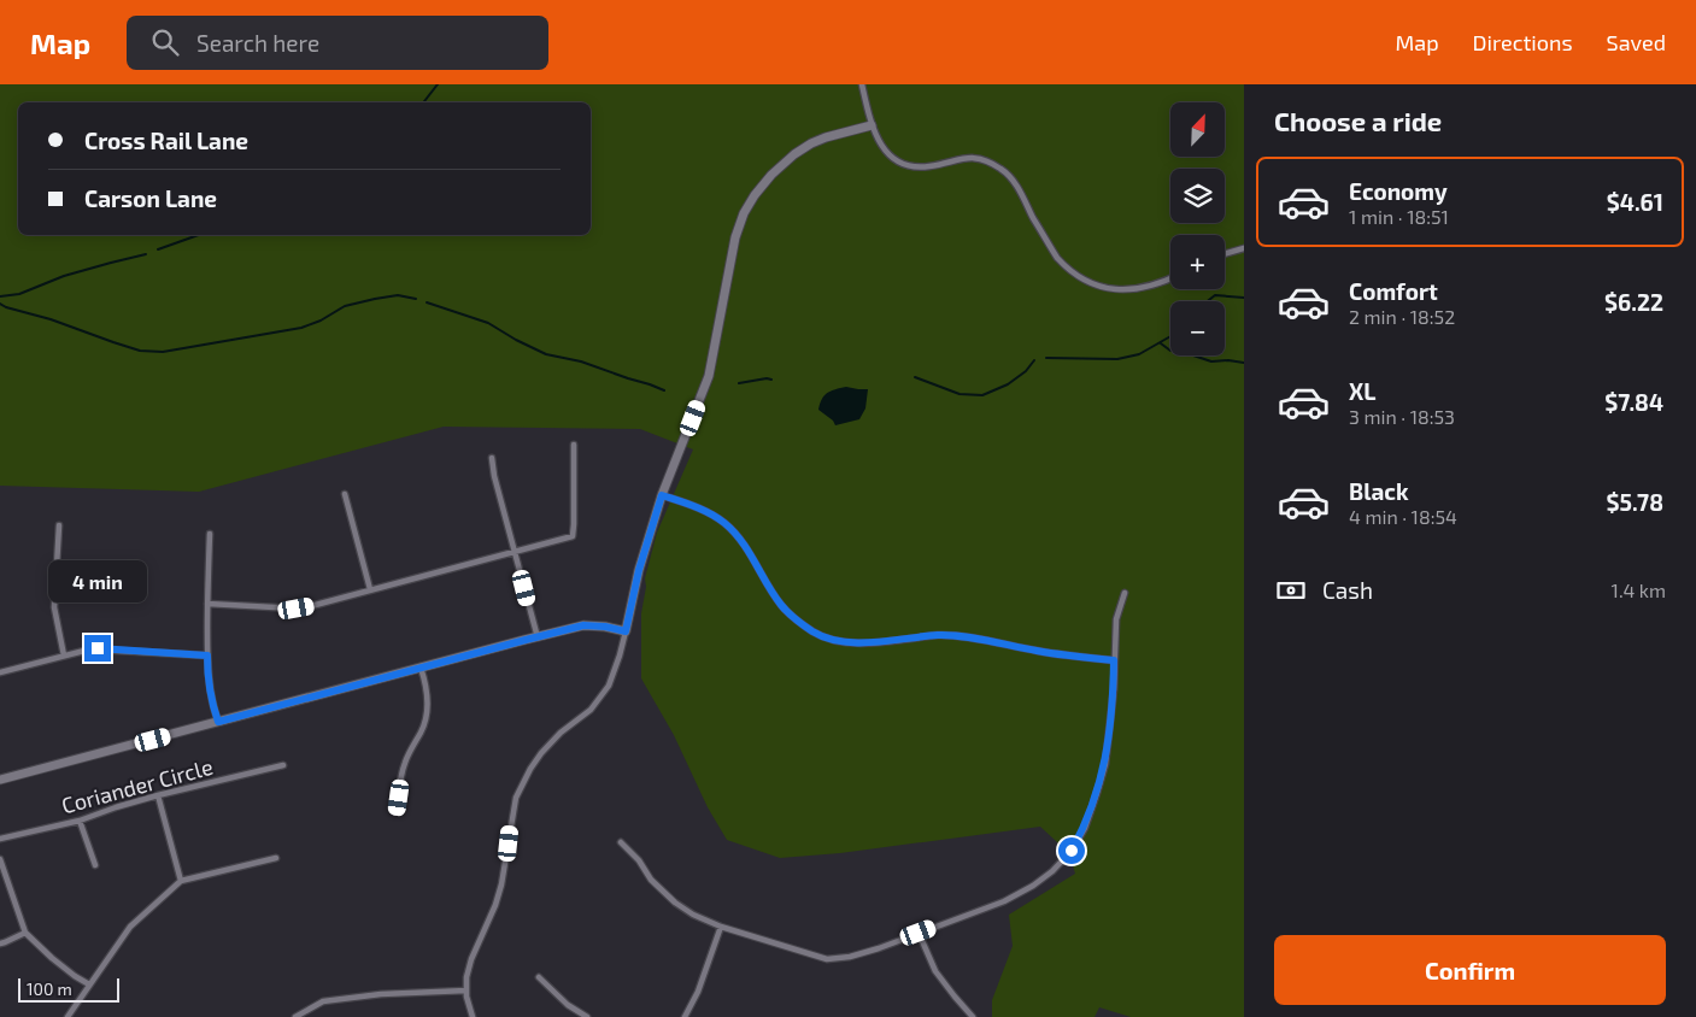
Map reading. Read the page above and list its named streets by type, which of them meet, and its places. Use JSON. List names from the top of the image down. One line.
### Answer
{"streets":{"street":["Coriander Circle"]},"scale_bar":"100 m","north":"top right","page":{"header":"Map","search":"Search here","nav":["Map","Directions","Saved"],"heading":"Choose a ride","map_buttons":["+","−"],"banner":["Cross Rail Lane","Carson Lane"],"list":[{"name":"Economy","note":"1 min · 18:51","value":"$4.61"},{"name":"Comfort","note":"2 min · 18:52","value":"$6.22"},{"name":"XL","note":"3 min · 18:53","value":"$7.84"},{"name":"Black","note":"4 min · 18:54","value":"$5.78"}],"pay":["Cash","1.4 km"],"bubble":"4 min","buttons":"Confirm","scale":"100 m"}}
